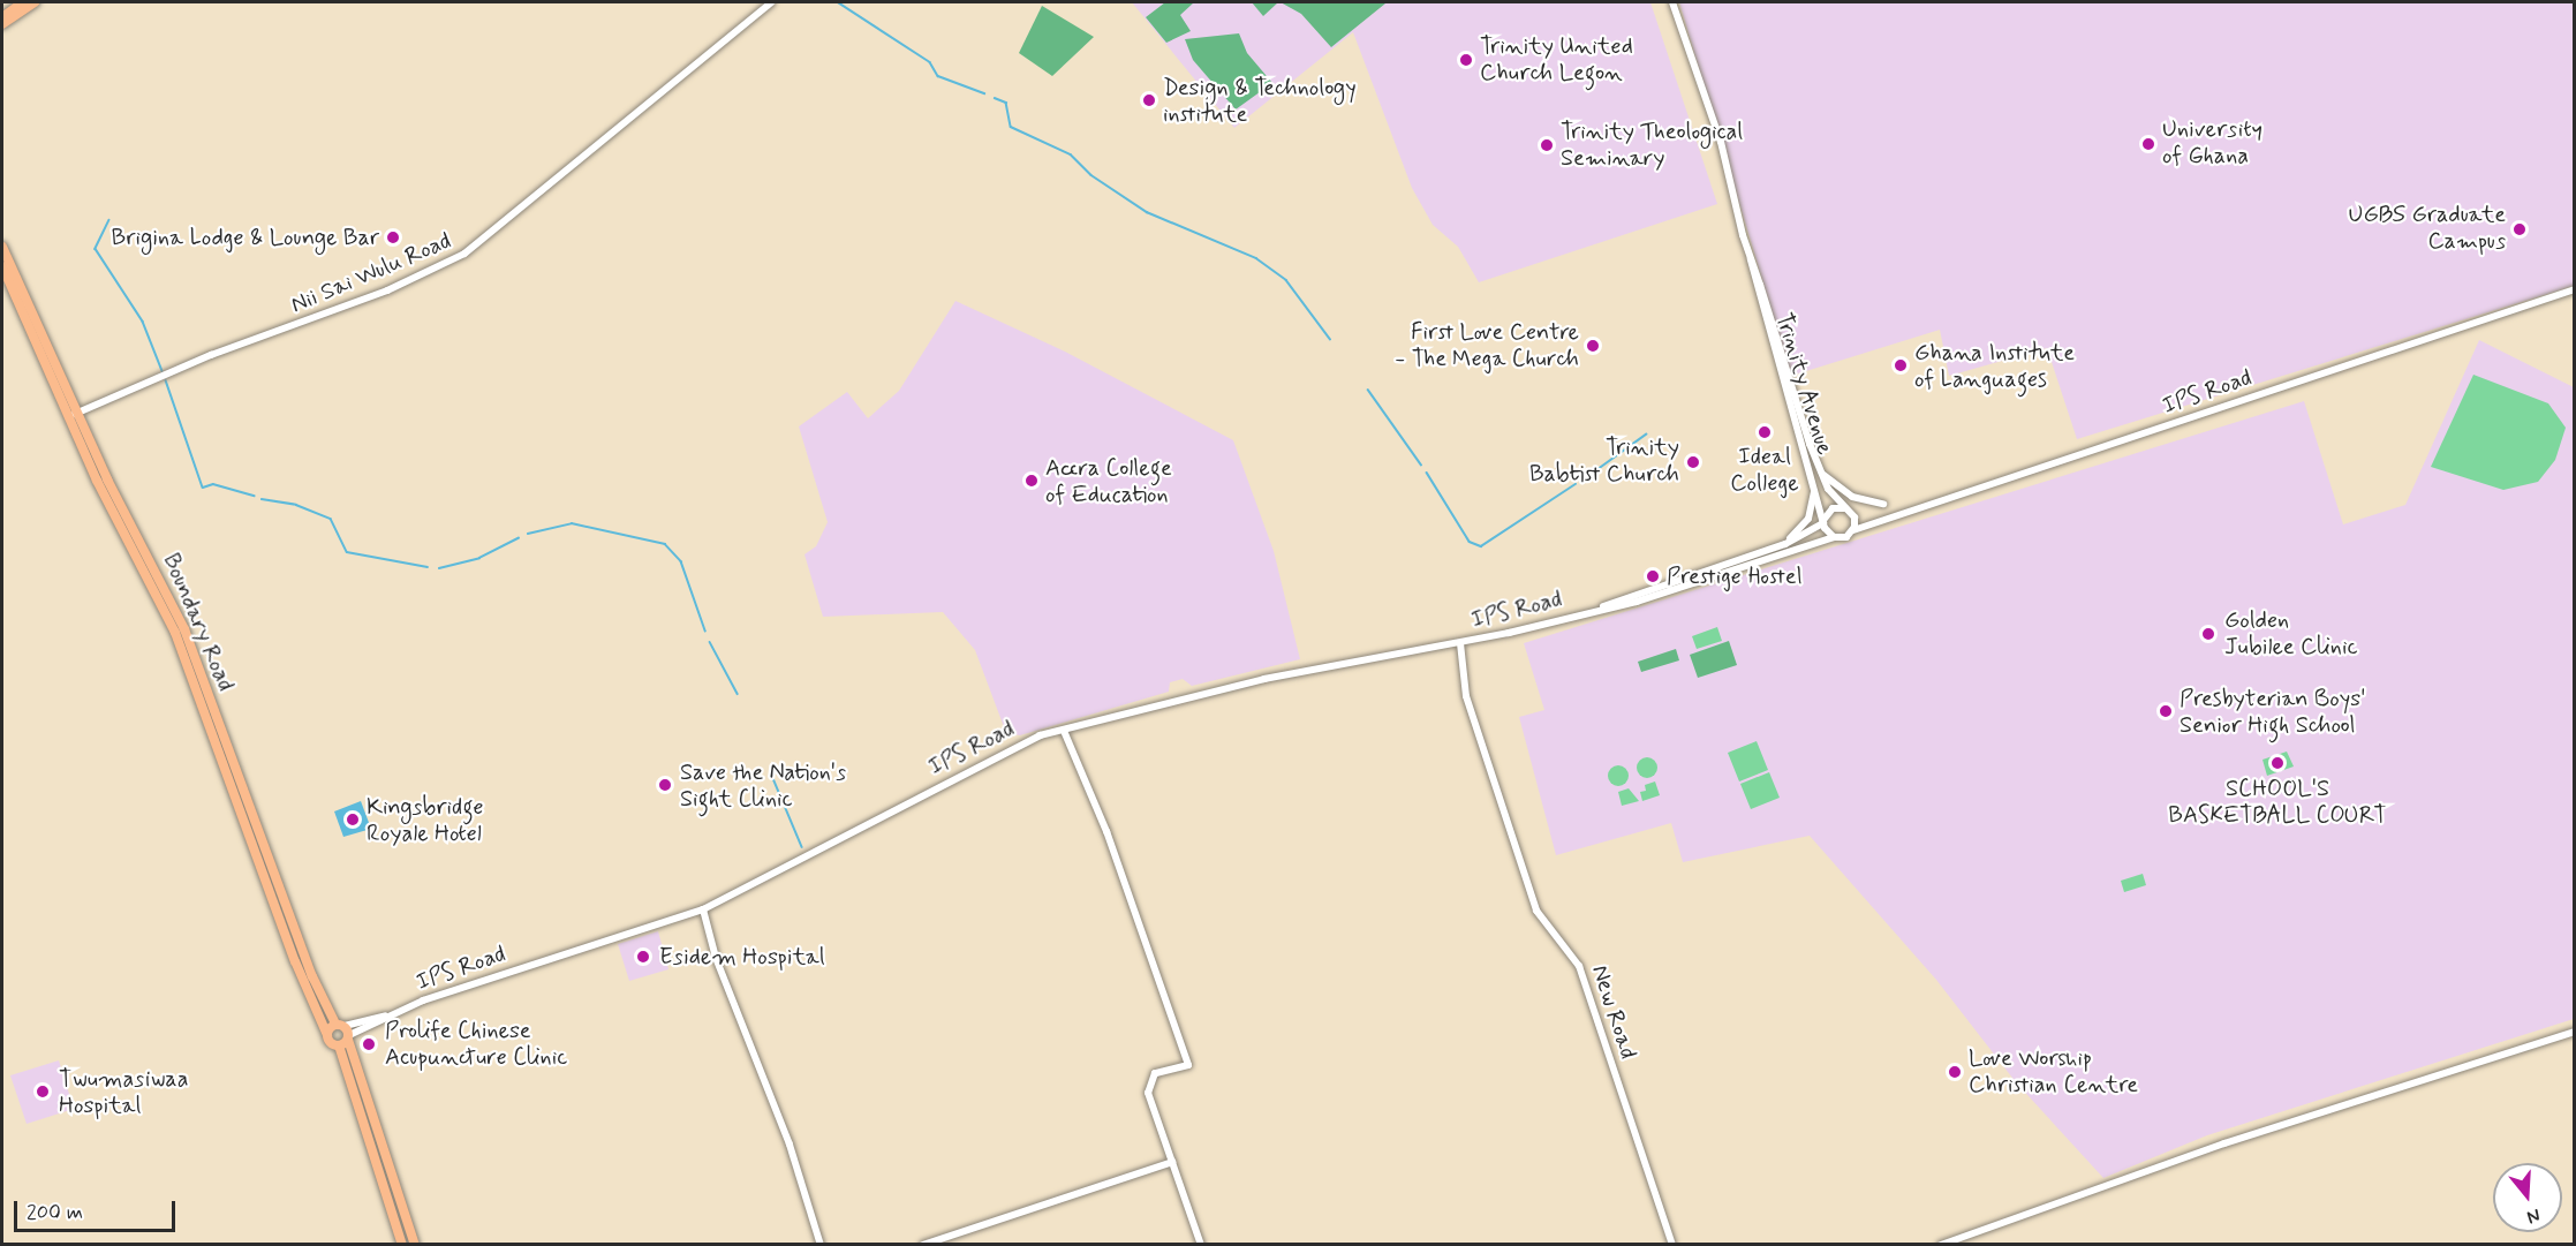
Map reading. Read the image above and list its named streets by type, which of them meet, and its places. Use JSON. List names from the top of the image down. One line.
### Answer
{"streets":{"main road":["Boundary Road"],"street":["Nii Sai Wulu Road","Trinity Avenue","IPS Road","New Road"]},"crossings":[["Nii Sai Wulu Road","Boundary Road"],["Trinity Avenue","IPS Road"],["IPS Road","Boundary Road"],["IPS Road","New Road"]],"places":["Trinity United Church Legon","Design & Technology institute","University of Ghana","Trinity Theological Seminary","UGBS Graduate Campus","Brigina Lodge & Lounge Bar","First Love Centre - The Mega Church","Ghana Institute of Languages","Ideal College","Trinity Babtist Church","Accra College of Education","Prestige Hostel","Golden Jubilee Clinic","Presbyterian Boys' Senior High School","SCHOOL'S BASKETBALL COURT","Save the Nation's Sight Clinic","Kingsbridge Royale Hotel","Esidem Hospital","Prolife Chinese Acupuncture Clinic","Love Worship Christian Centre","Twumasiwaa Hospital"],"scale_bar":"200 m","north":"bottom"}
